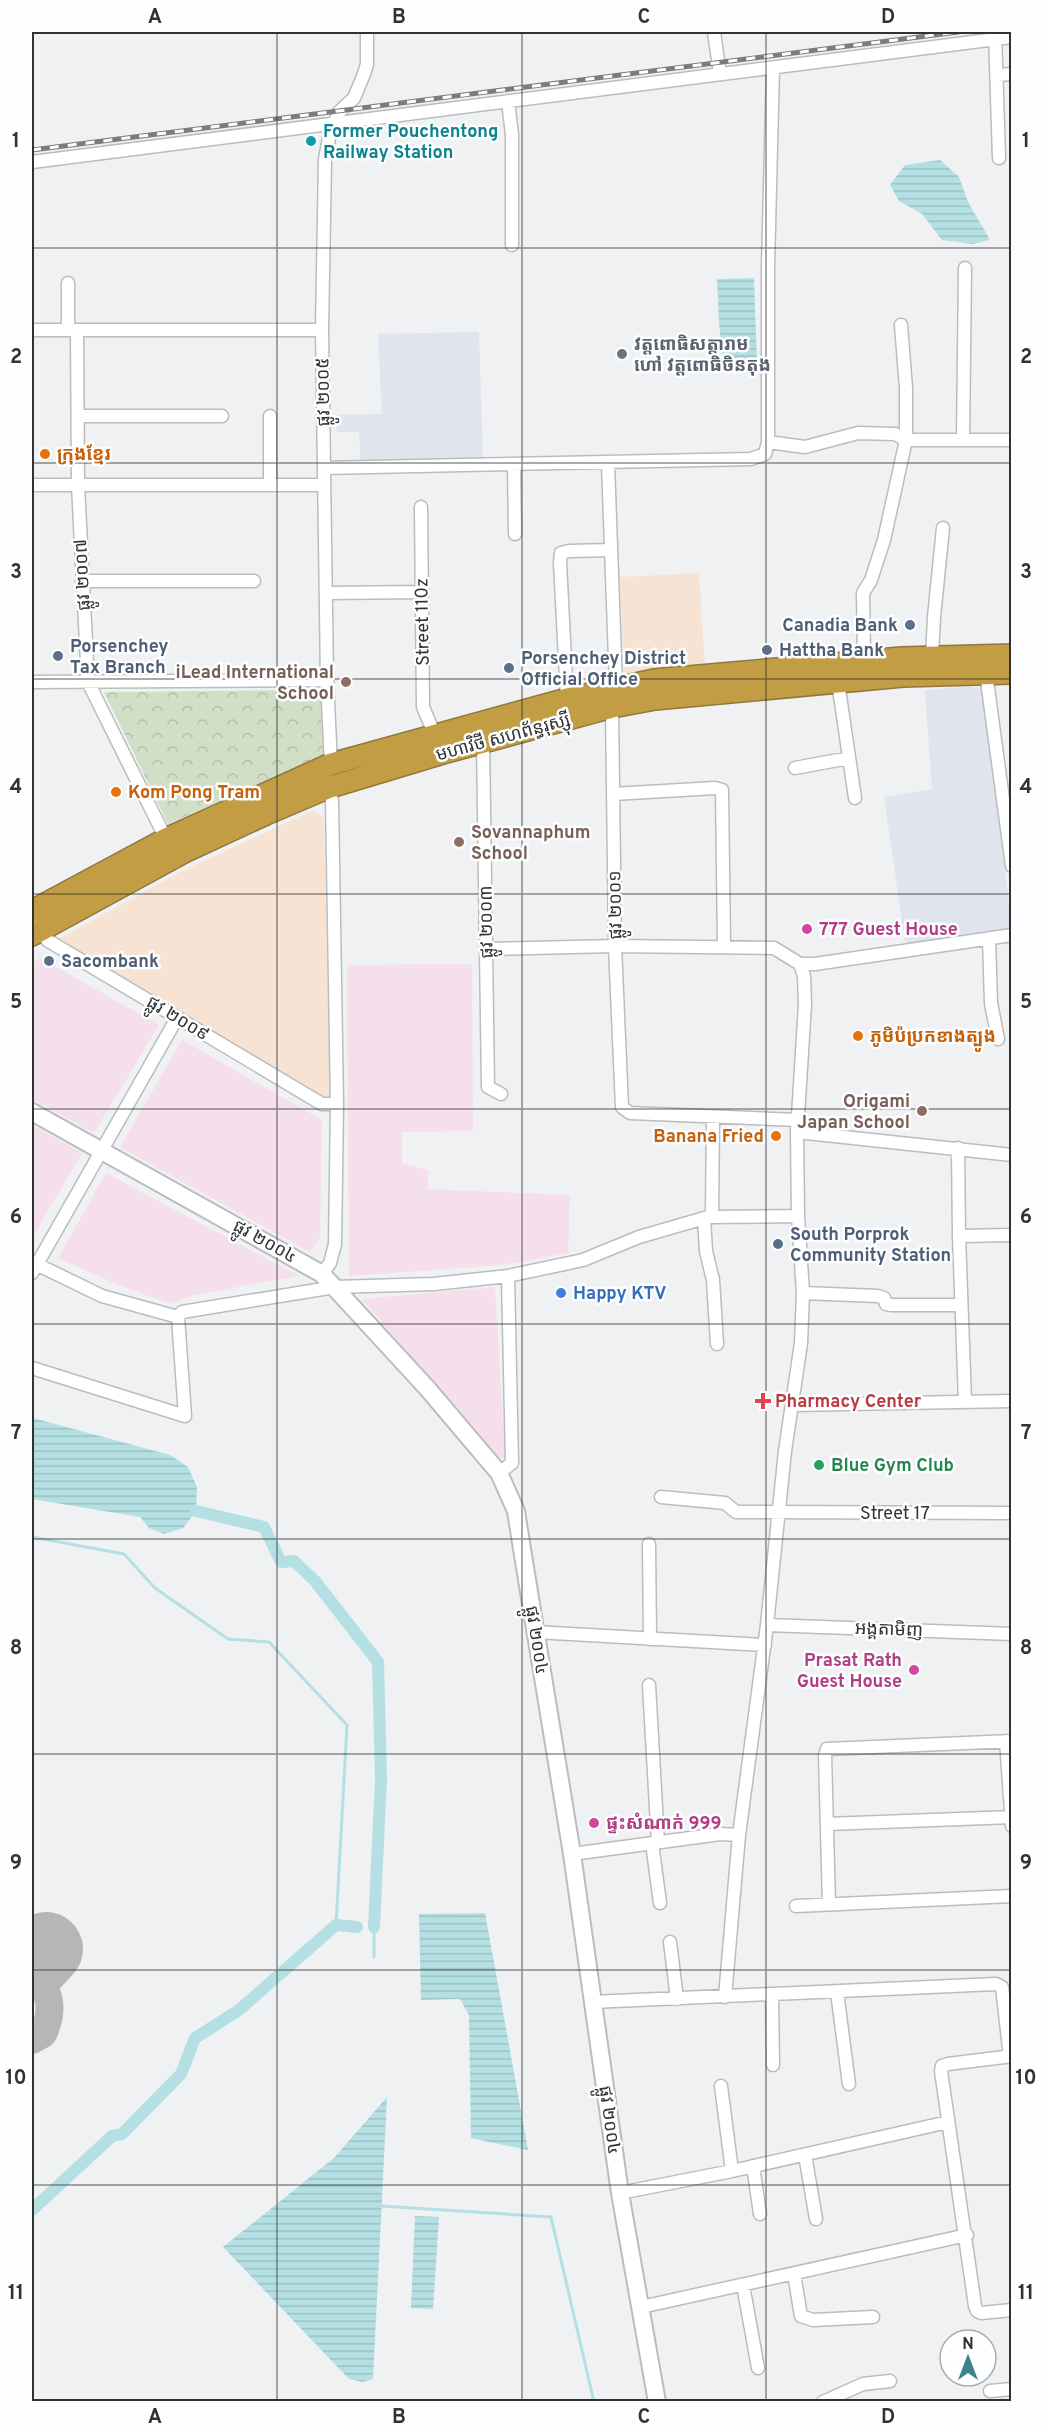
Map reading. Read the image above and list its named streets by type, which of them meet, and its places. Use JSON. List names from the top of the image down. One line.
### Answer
{"streets":{"highway":["មហាវិថី សហព័ន្ធរុស្ស៊ី"],"main road":["ផ្លូវ ២០០៤"],"street":["ផ្លូវ ២០០៥","ផ្លូវ ២០០៧","Street 110z","ផ្លូវ ២០០១","ផ្លូវ ២០០៣","ផ្លូវ ២០០៩","Street 17","អង្គតាមិញ"]},"crossings":[["ផ្លូវ ២០០៥","មហាវិថី សហព័ន្ធរុស្ស៊ី"],["ផ្លូវ ២០០៧","មហាវិថី សហព័ន្ធរុស្ស៊ី"],["Street 110z","មហាវិថី សហព័ន្ធរុស្ស៊ី"],["មហាវិថី សហព័ន្ធរុស្ស៊ី","ផ្លូវ ២០០១"],["មហាវិថី សហព័ន្ធរុស្ស៊ី","ផ្លូវ ២០០៣"],["មហាវិថី សហព័ន្ធរុស្ស៊ី","ផ្លូវ ២០០៩"]],"places":{"other":["Former Pouchentong Railway Station","វត្តពោធិសត្តារាម ហៅ វត្តពោធិចិនតុង","ក្រុងខ្មែរ","Canadia Bank","Hattha Bank","Porsenchey Tax Branch","Porsenchey District Official Office","iLead International School","Kom Pong Tram","Sovannaphum School","777 Guest House","Sacombank","ភូមិប៉ប្រកខាងត្បូង","Origami Japan School","Banana Fried","South Porprok Community Station","Happy KTV","Blue Gym Club","Prasat Rath Guest House","ផ្ទះសំណាក់ 999"],"health":["Pharmacy Center"]},"north":"top","grid":{"columns":["A","B","C","D"],"rows":["1","2","3","4","5","6","7","8","9","10","11"]}}
